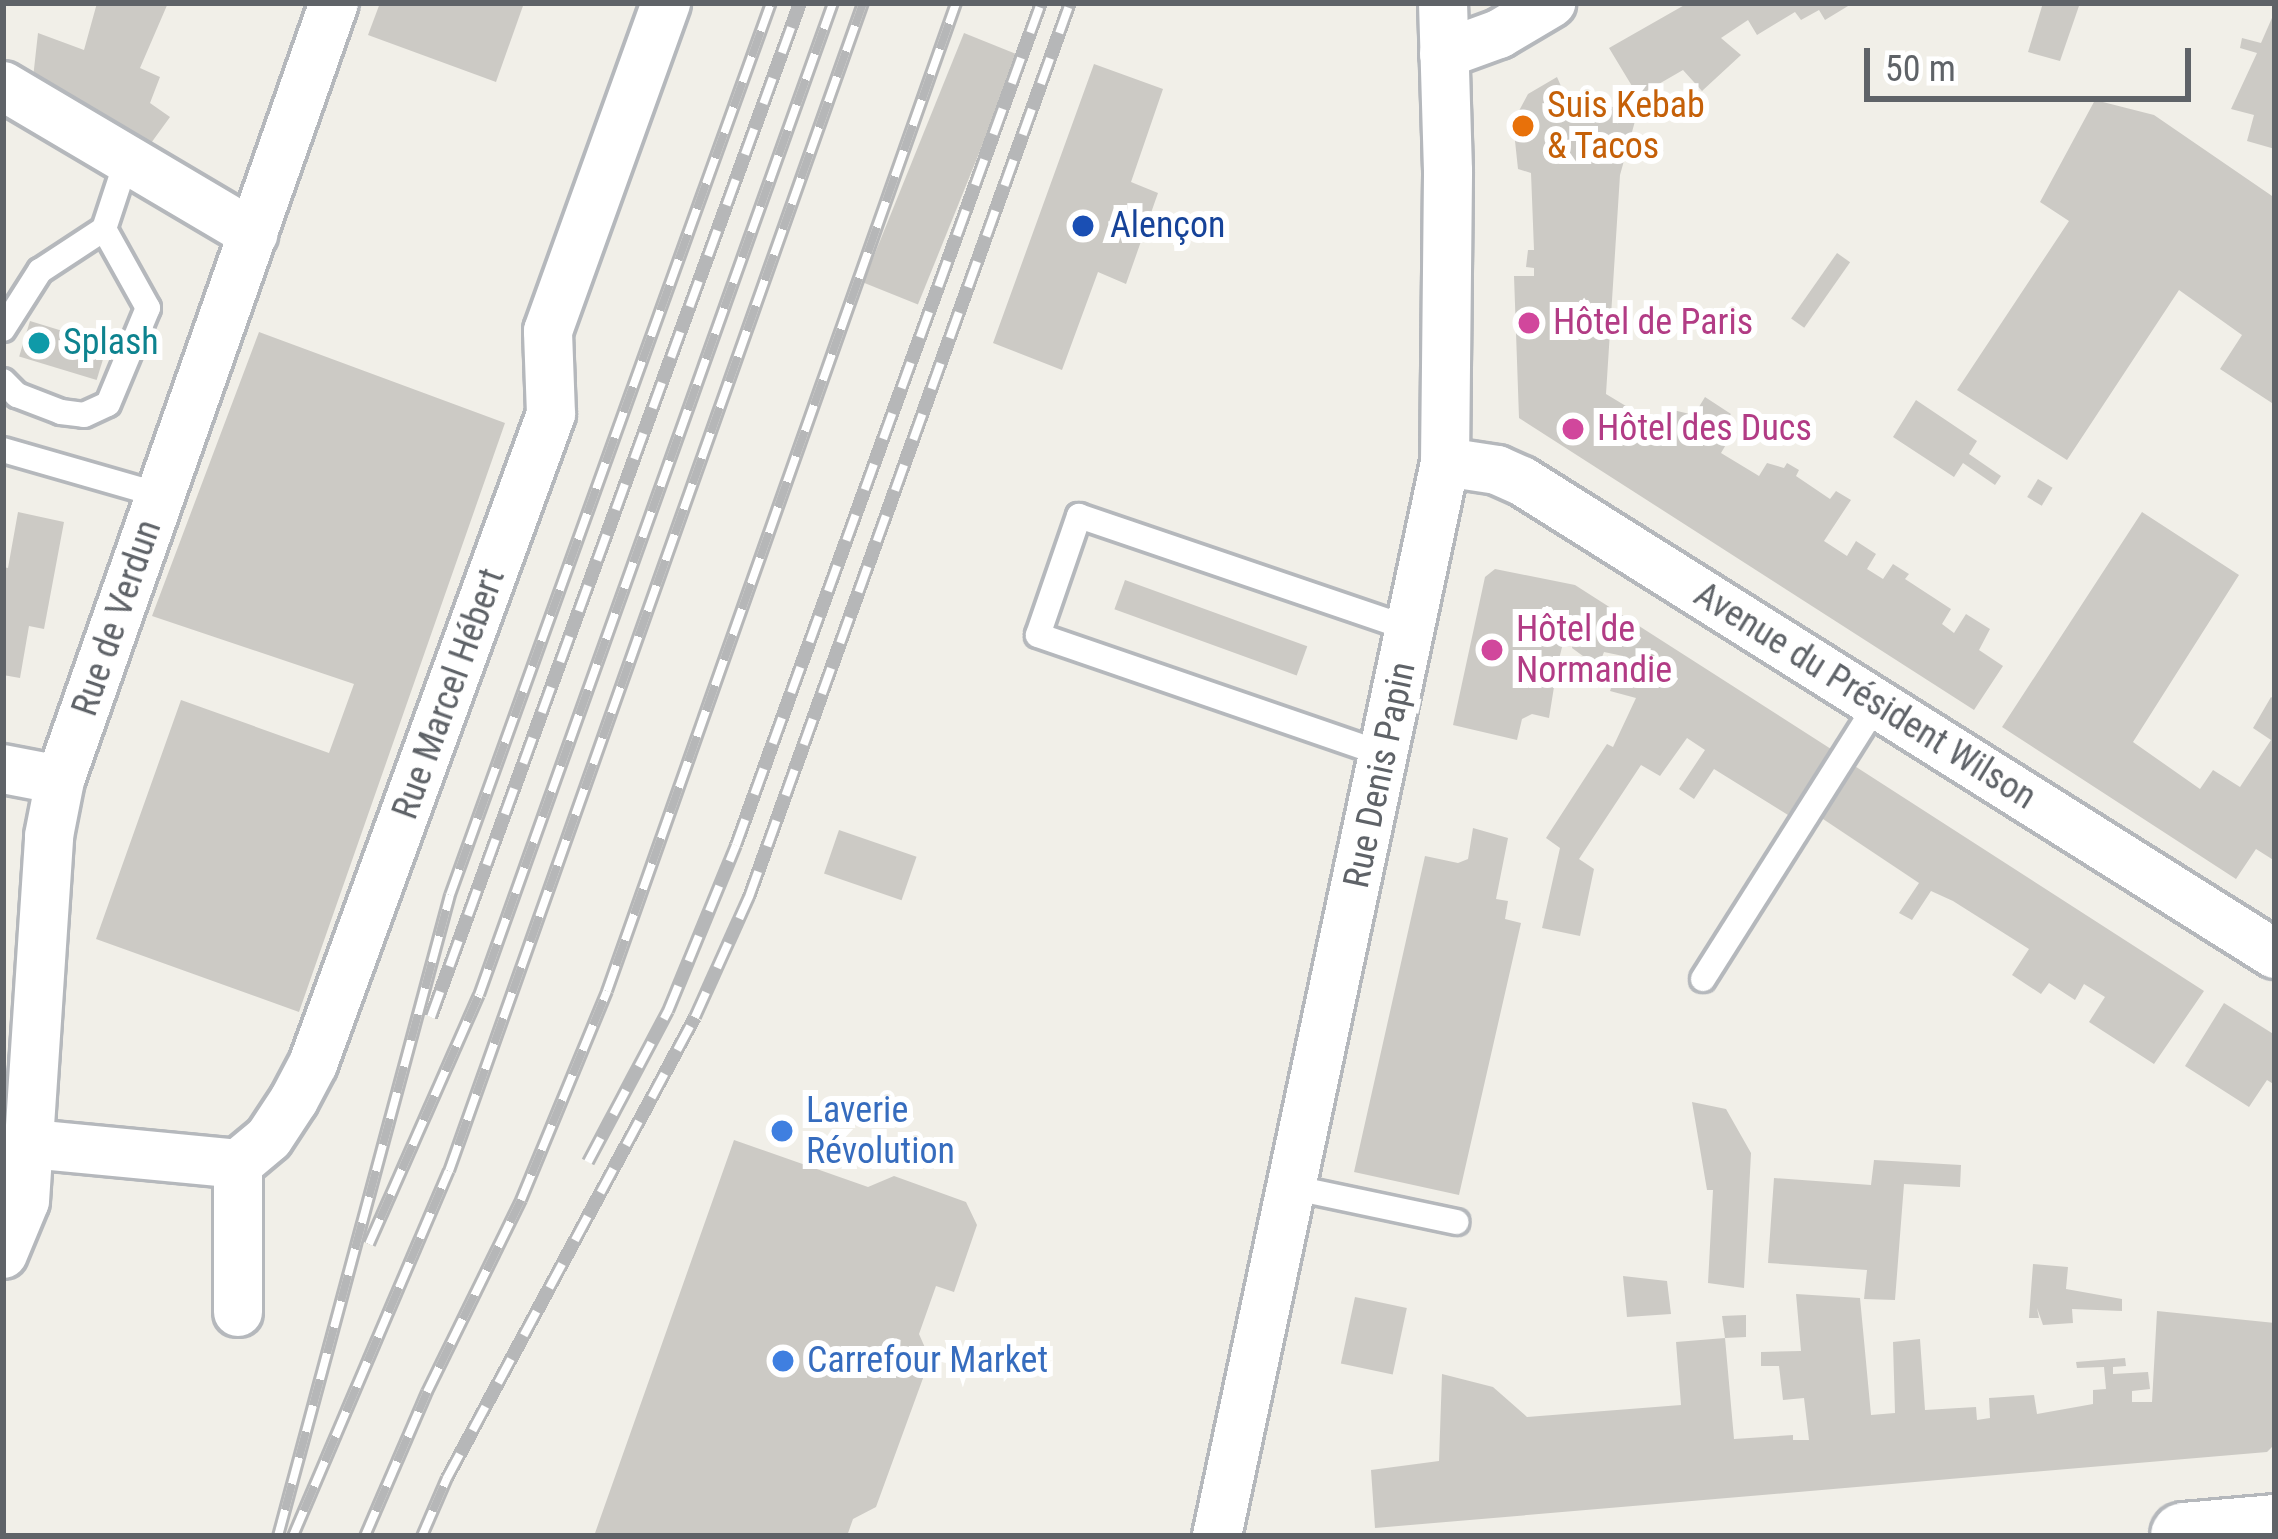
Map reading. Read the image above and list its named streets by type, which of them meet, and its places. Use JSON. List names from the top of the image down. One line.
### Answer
{"streets":{"street":["Rue de Verdun","Rue Marcel Hébert","Avenue du Président Wilson","Rue Denis Papin"]},"crossings":[["Avenue du Président Wilson","Rue Denis Papin"]],"places":["Suis Kebab & Tacos","Alençon","Hôtel de Paris","Splash","Hôtel des Ducs","Hôtel de Normandie","Laverie Révolution","Carrefour Market"],"scale_bar":"50 m"}
